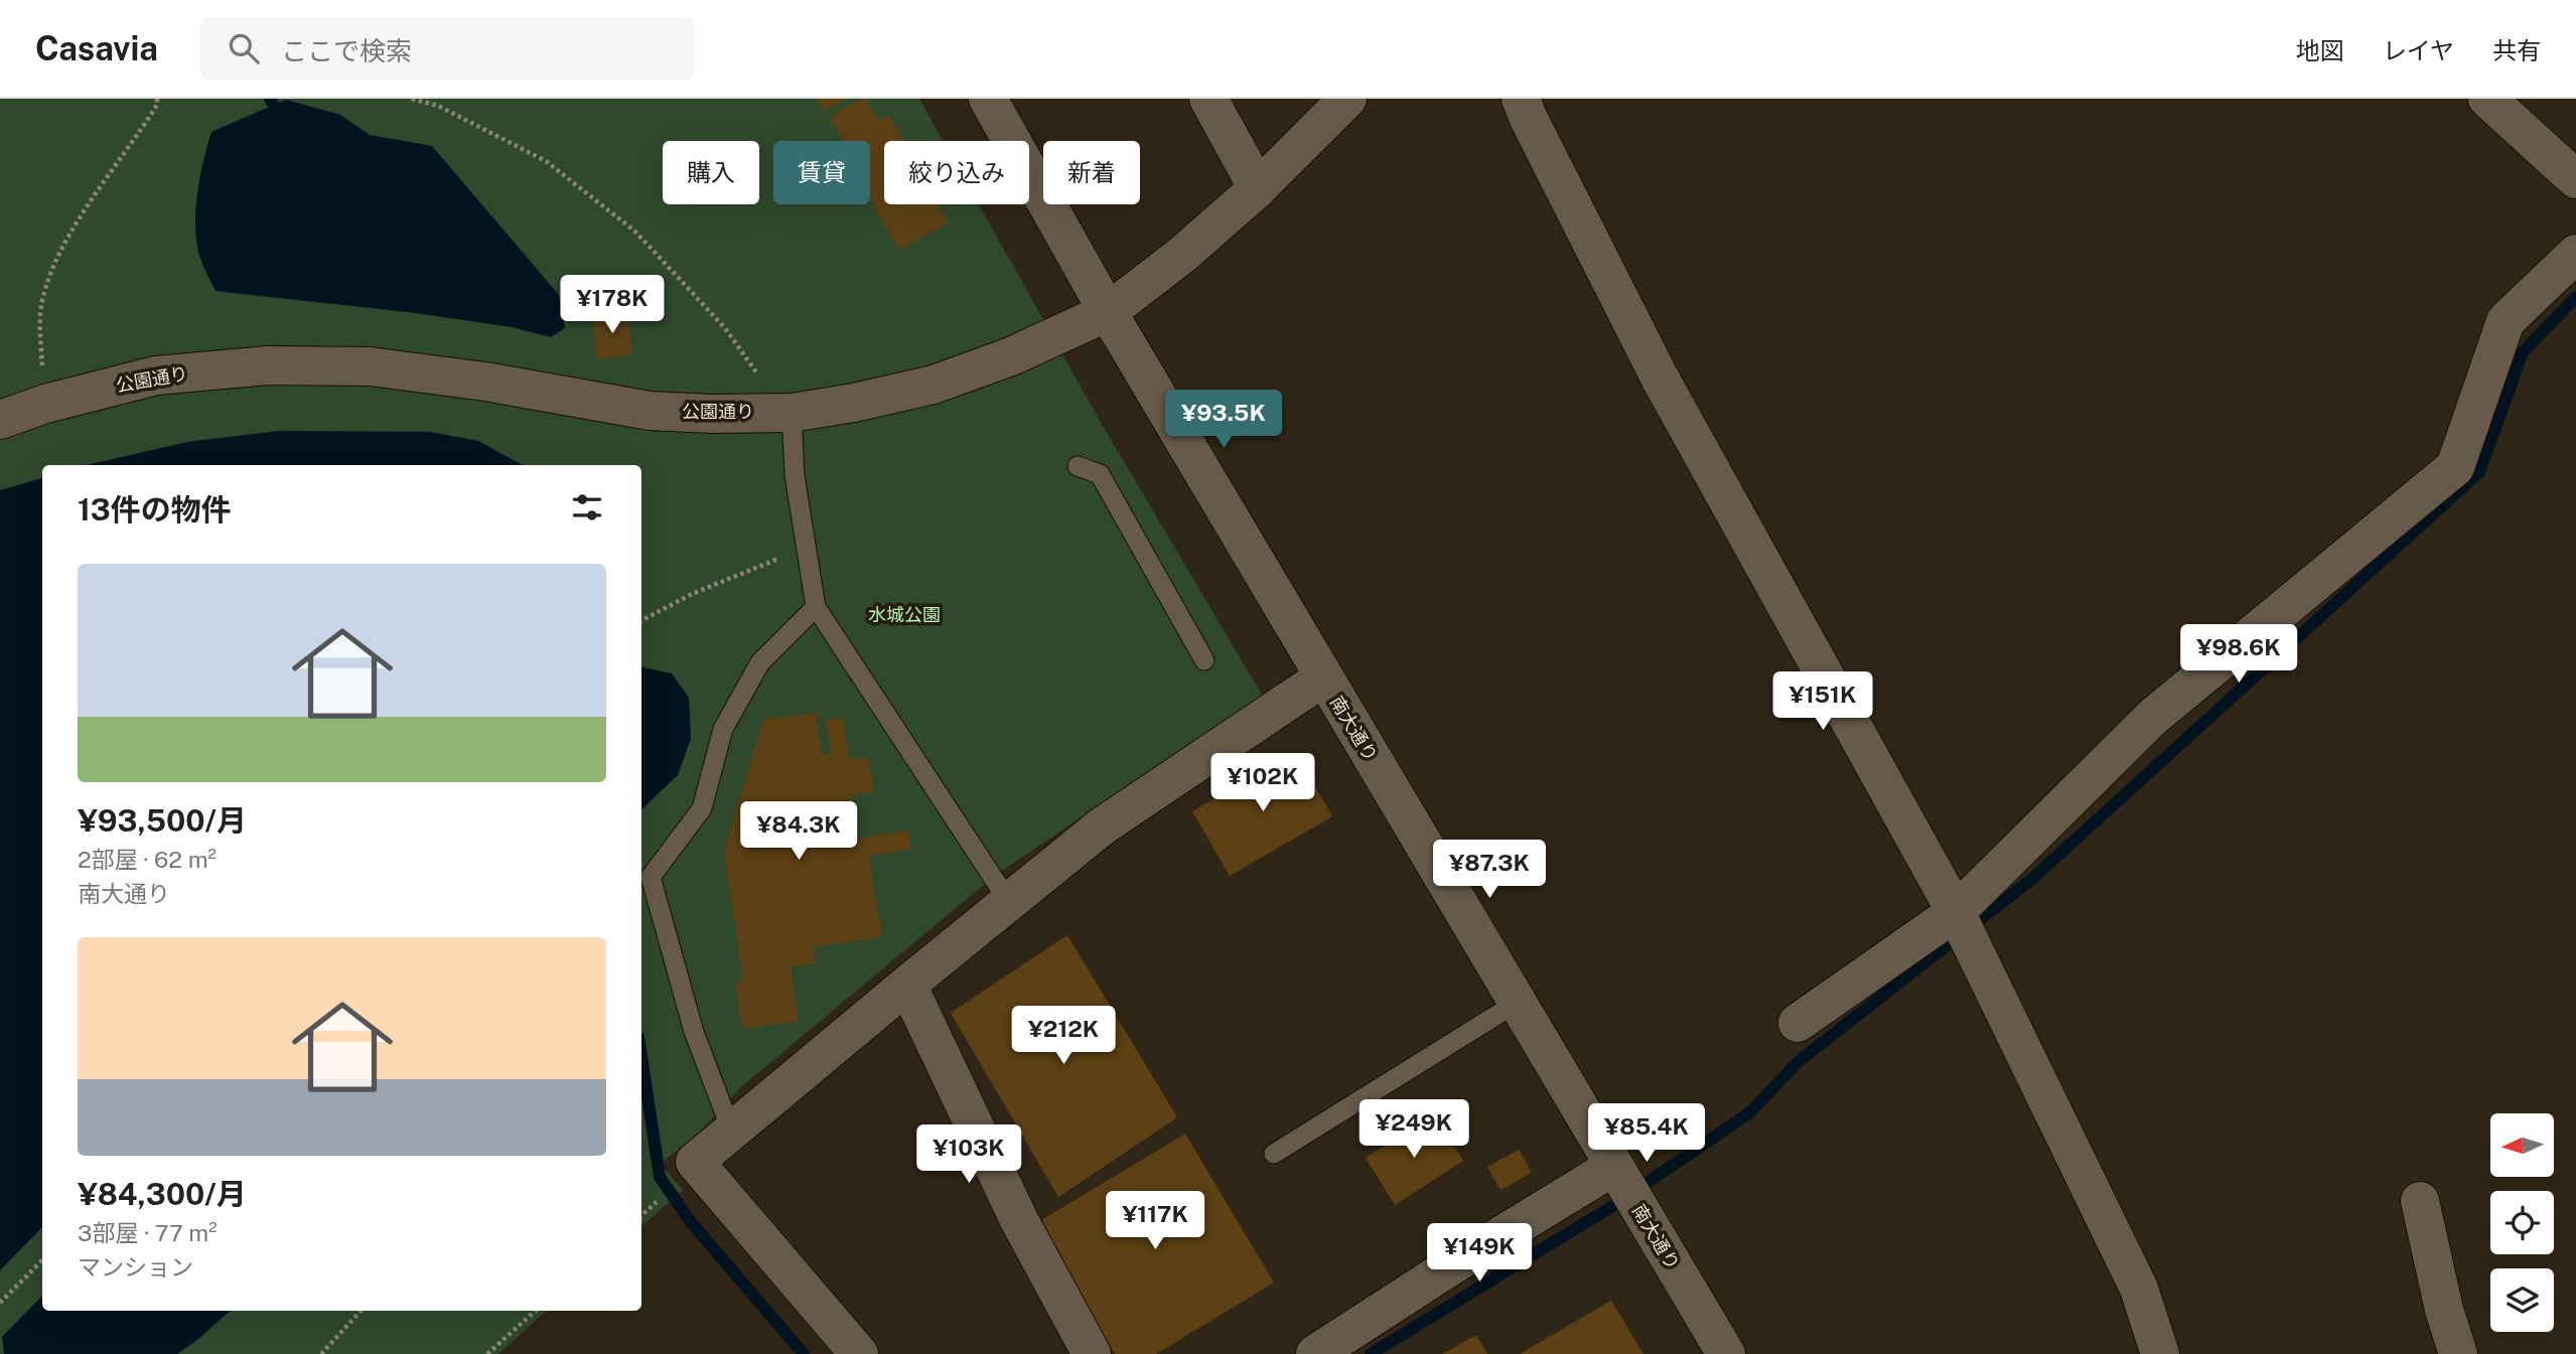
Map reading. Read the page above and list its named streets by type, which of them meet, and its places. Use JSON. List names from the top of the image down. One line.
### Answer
{"streets":{"street":["公園通り","南大通り"]},"crossings":[["公園通り","南大通り"]],"parks":["水城公園"],"north":"left","page":{"header":"Casavia","search":"ここで検索","nav":["地図","レイヤ","共有"],"chip":["購入","賃貸","絞り込み","新着"],"price":["¥178K","¥93.5K","¥98.6K","¥151K","¥102K","¥84.3K","¥87.3K","¥212K","¥249K","¥85.4K","¥103K","¥117K","¥149K"],"heading":"13件の物件","list":[{"name":"¥93,500/月","note":"2部屋 · 62 m² · 南大通り"},{"name":"¥84,300/月","note":"3部屋 · 77 m² · マンション"}]}}
